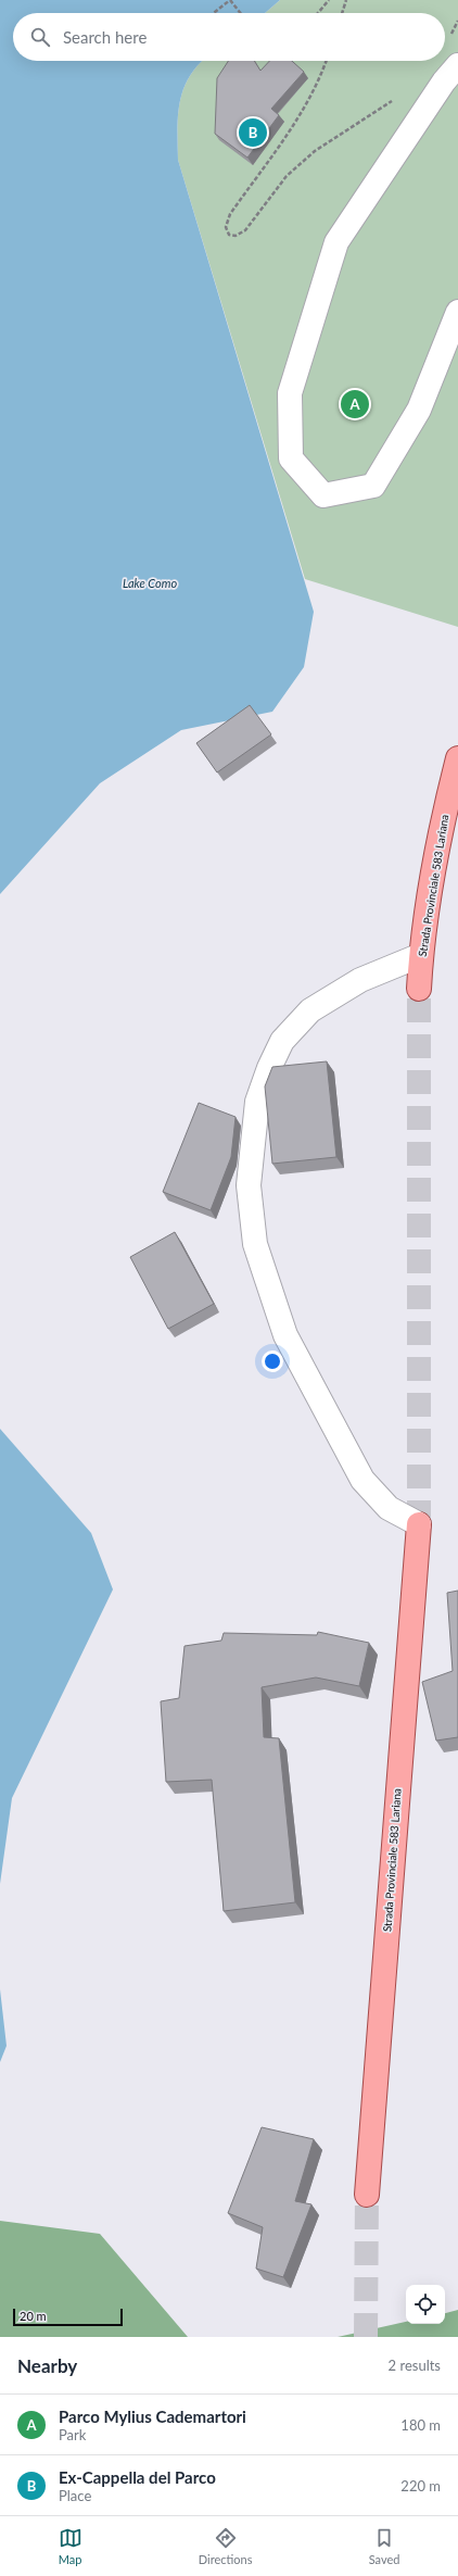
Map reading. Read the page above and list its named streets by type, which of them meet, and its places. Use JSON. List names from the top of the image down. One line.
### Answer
{"streets":{"main road":["Strada Provinciale 583 Lariana"]},"water":["Lake Como"],"scale_bar":"20 m","page":{"search":"Search here","pins":["B","A"],"scale":"20 m","heading":["Nearby","2 results"],"list":[{"mark":"A","name":"Parco Mylius Cademartori","note":"Park","value":"180 m"},{"mark":"B","name":"Ex-Cappella del Parco","note":"Place","value":"220 m"}],"nav":["Map","Directions","Saved"]}}
